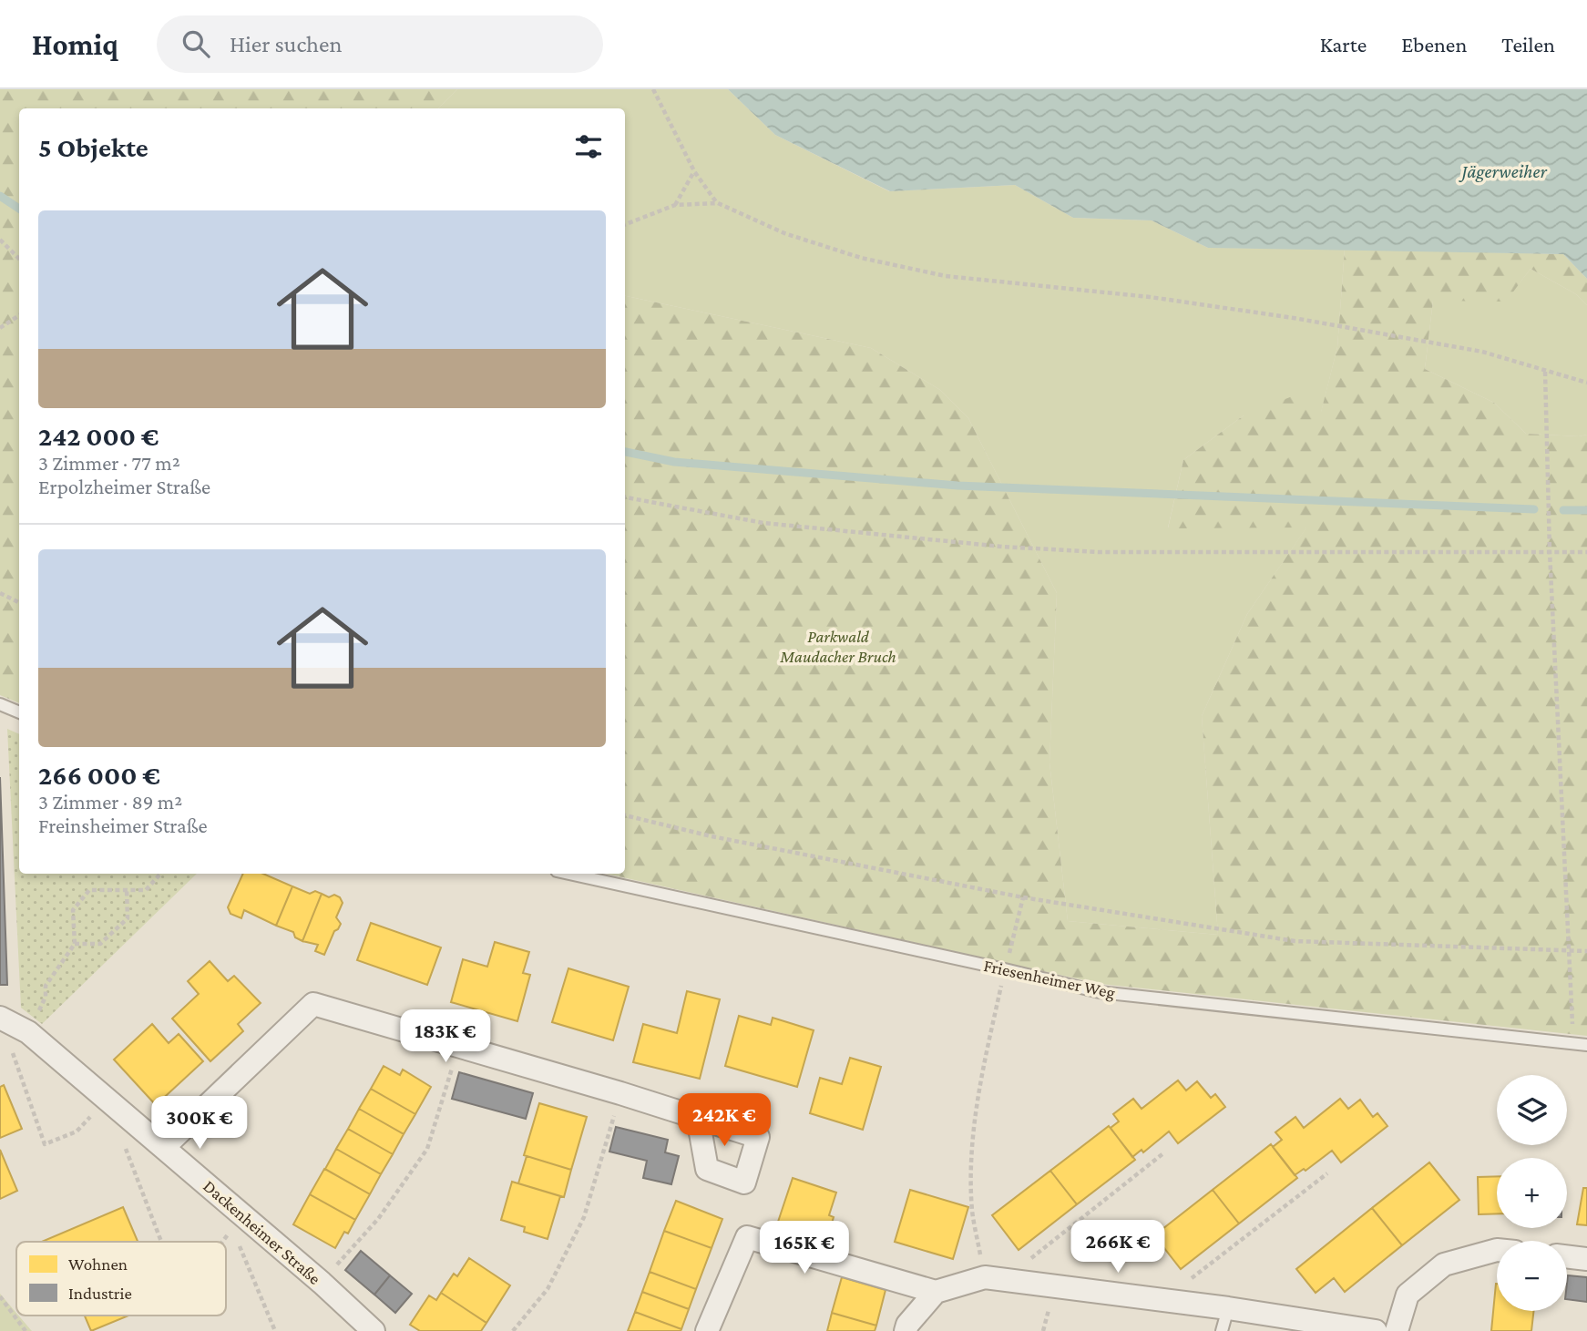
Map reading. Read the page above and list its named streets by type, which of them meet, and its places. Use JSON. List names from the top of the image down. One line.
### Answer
{"streets":{"street":["Dackenheimer Straße"],"lane":["Friesenheimer Weg"]},"water":["Jägerweiher"],"parks":["Parkwald Maudacher Bruch"],"legend":["Wohnen","Industrie"],"page":{"header":"Homiq","search":"Hier suchen","nav":["Karte","Ebenen","Teilen"],"heading":"5 Objekte","list":[{"name":"242 000 €","note":"3 Zimmer · 77 m² · Erpolzheimer Straße"},{"name":"266 000 €","note":"3 Zimmer · 89 m² · Freinsheimer Straße"}],"price":["183K €","242K €","300K €","266K €","165K €"],"map_buttons":["+","−"]}}
